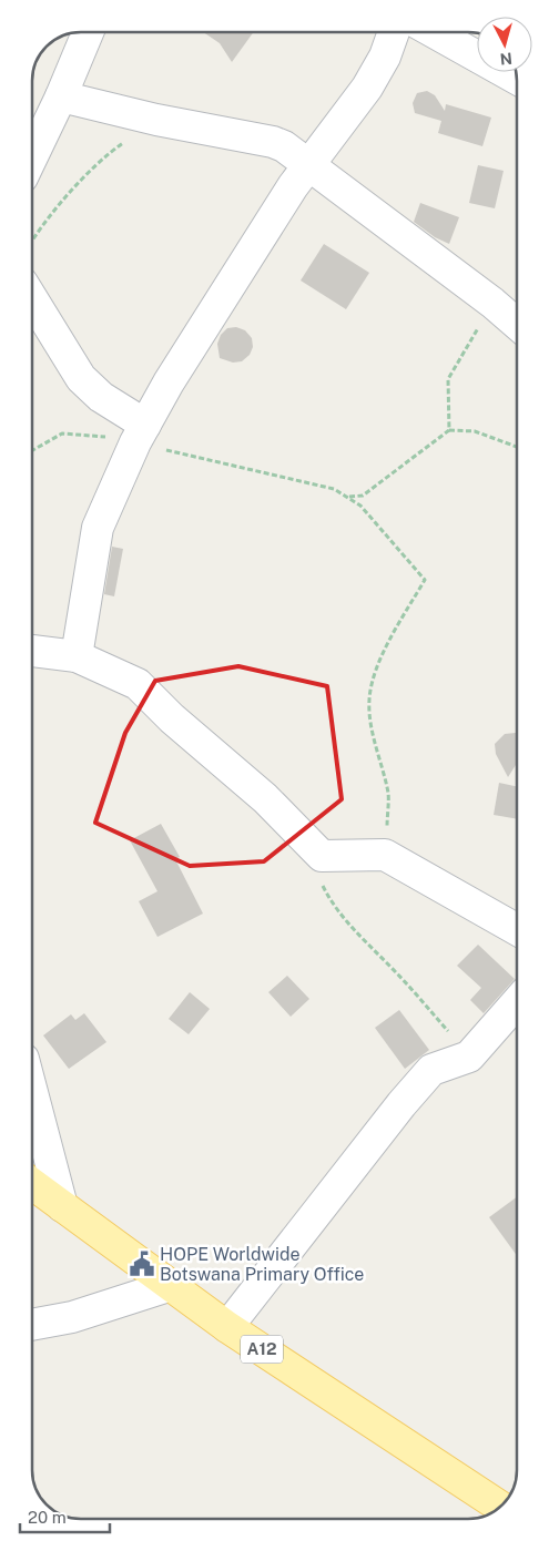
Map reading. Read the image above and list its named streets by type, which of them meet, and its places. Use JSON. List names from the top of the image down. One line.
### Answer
{"streets":{"main road":["A12"]},"places":{"public building":["HOPE Worldwide Botswana Primary Office"]},"scale_bar":"20 m","north":"bottom"}
